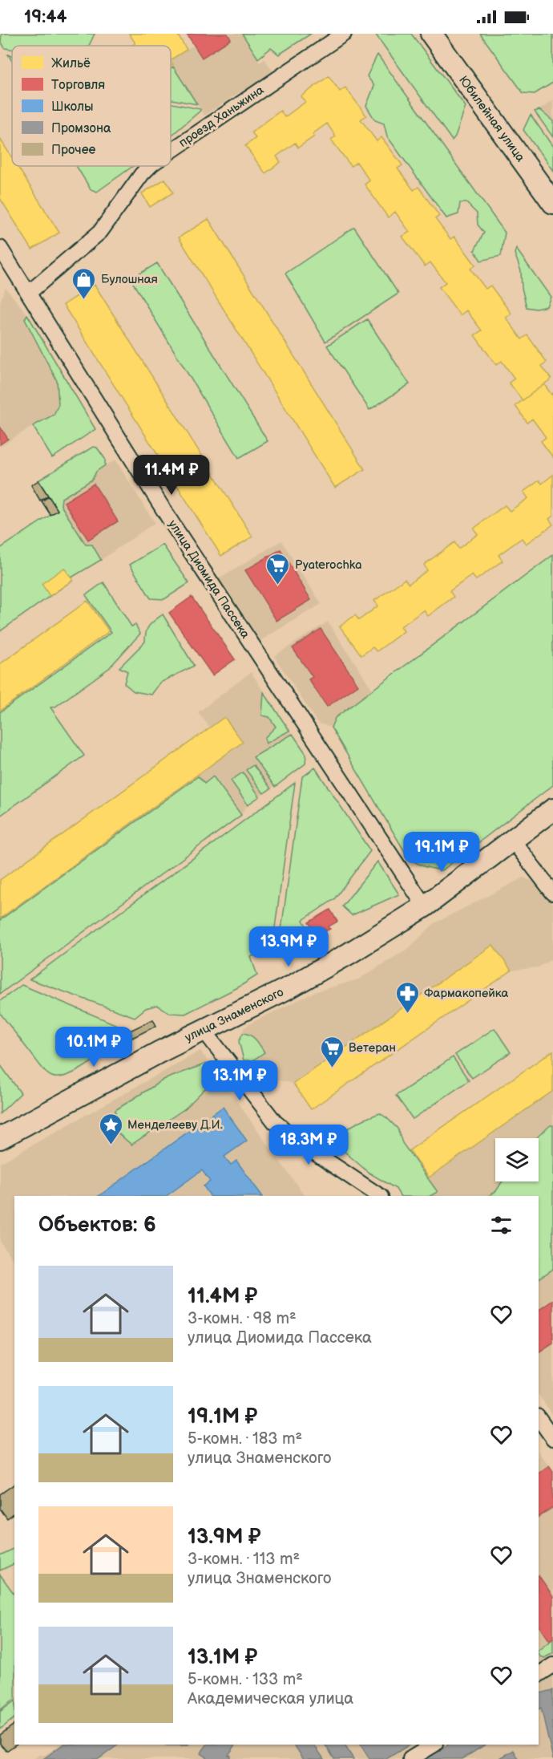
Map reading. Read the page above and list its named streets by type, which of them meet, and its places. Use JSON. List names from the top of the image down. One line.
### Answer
{"streets":{"main road":["Юбилейная улица","улица Знаменского"],"street":["проезд Ханьжина","улица Диомида Пассека"]},"crossings":[["проезд Ханьжина","улица Диомида Пассека"],["улица Диомида Пассека","улица Знаменского"]],"places":{"shop":["Булошная"],"supermarket":["Pyaterochka","Ветеран"],"pharmacy":["Фармакопейка"],"place":["Менделееву Д.И."]},"legend":["Жильё","Торговля","Школы","Промзона","Прочее"],"page":{"status":"19:44","price":["11.4M ₽","19.1M ₽","13.9M ₽","10.1M ₽","13.1M ₽","18.3M ₽"],"heading":"Объектов: 6","list":[{"name":"11.4M ₽","note":"3-комн. · 98 m² · улица Диомида Пассека"},{"name":"19.1M ₽","note":"5-комн. · 183 m² · улица Знаменского"},{"name":"13.9M ₽","note":"3-комн. · 113 m² · улица Знаменского"},{"name":"13.1M ₽","note":"5-комн. · 133 m² · Академическая улица"}]}}
